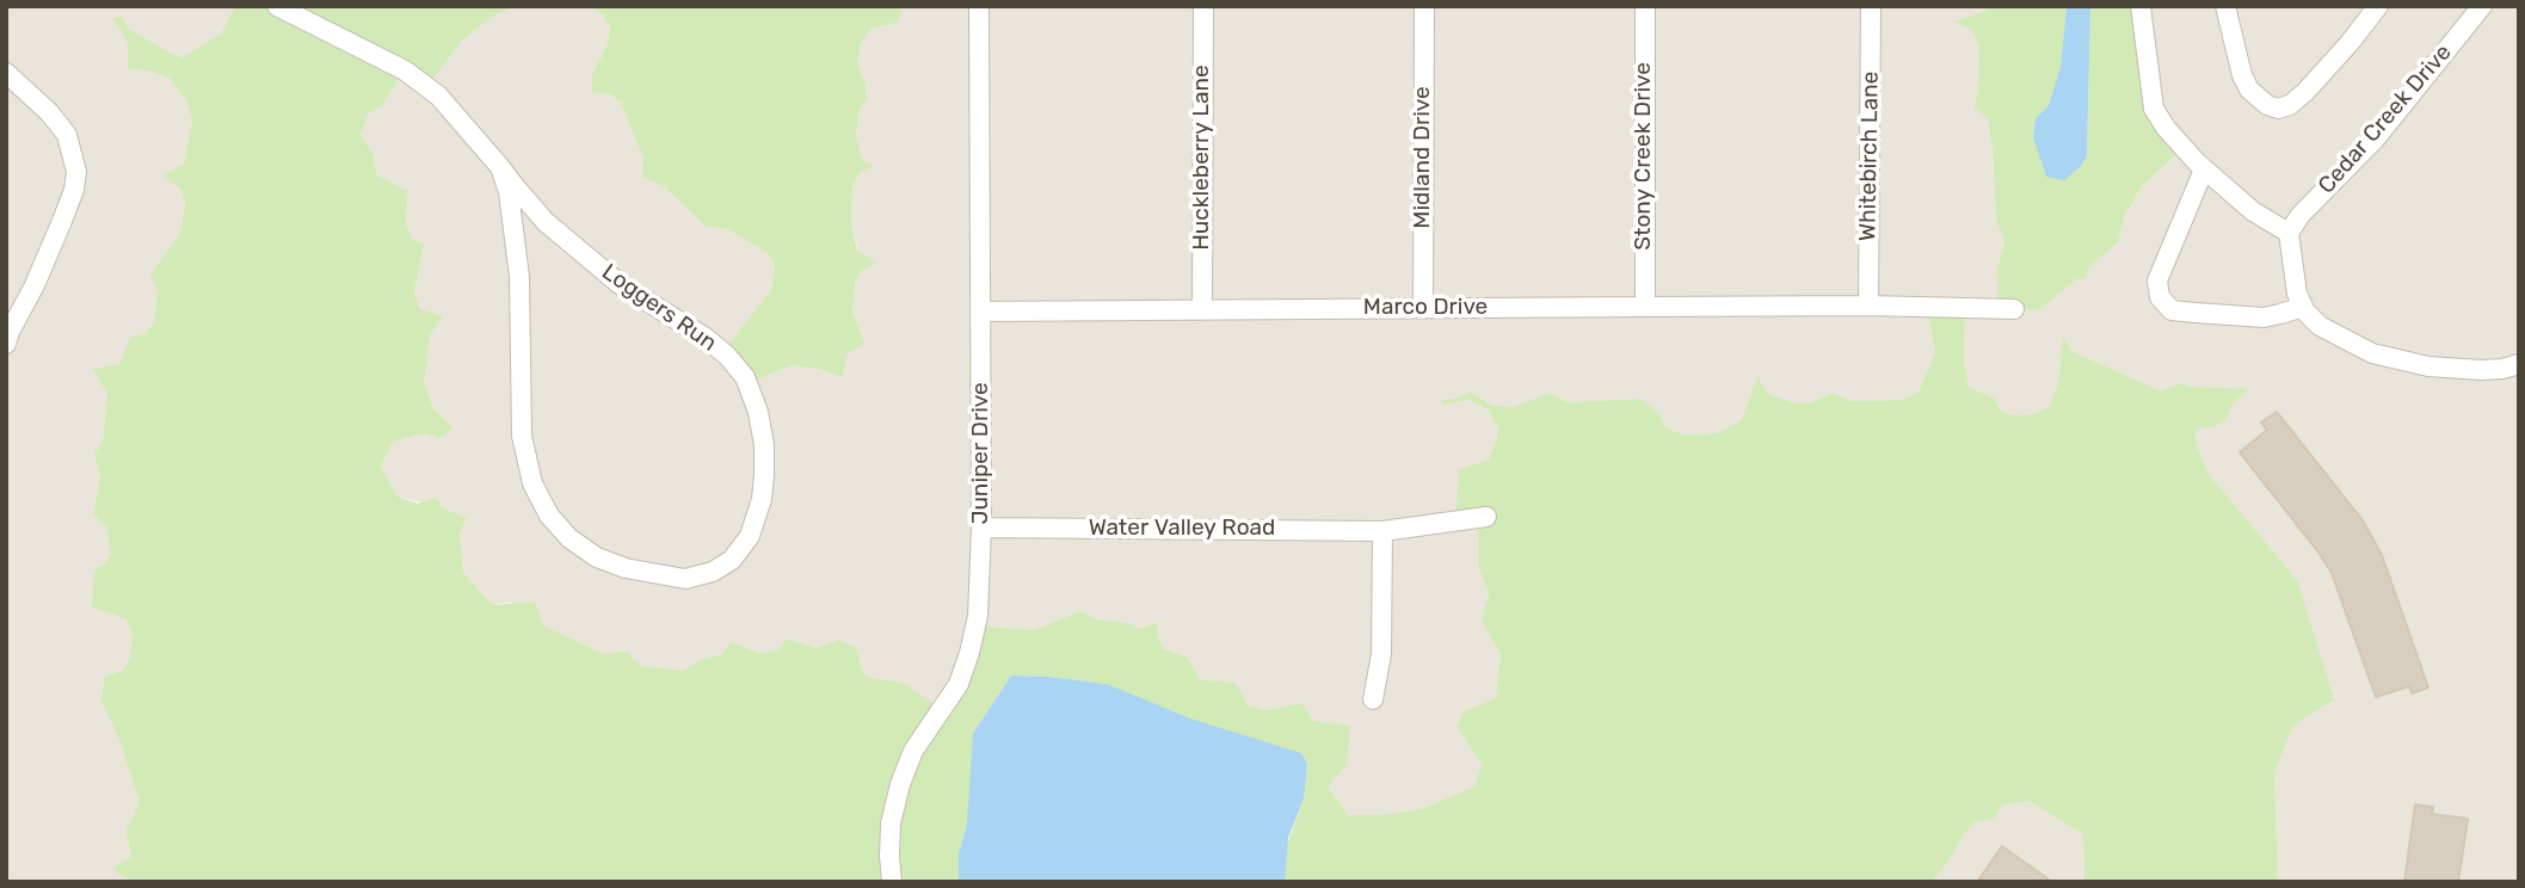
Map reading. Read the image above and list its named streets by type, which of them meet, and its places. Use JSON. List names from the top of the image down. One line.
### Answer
{"streets":{"street":["Cedar Creek Drive","Stony Creek Drive","Whitebirch Lane","Huckleberry Lane","Midland Drive","Loggers Run","Marco Drive","Juniper Drive","Water Valley Road"]},"crossings":[["Stony Creek Drive","Marco Drive"],["Whitebirch Lane","Marco Drive"],["Huckleberry Lane","Marco Drive"],["Midland Drive","Marco Drive"],["Marco Drive","Juniper Drive"],["Juniper Drive","Water Valley Road"]]}
